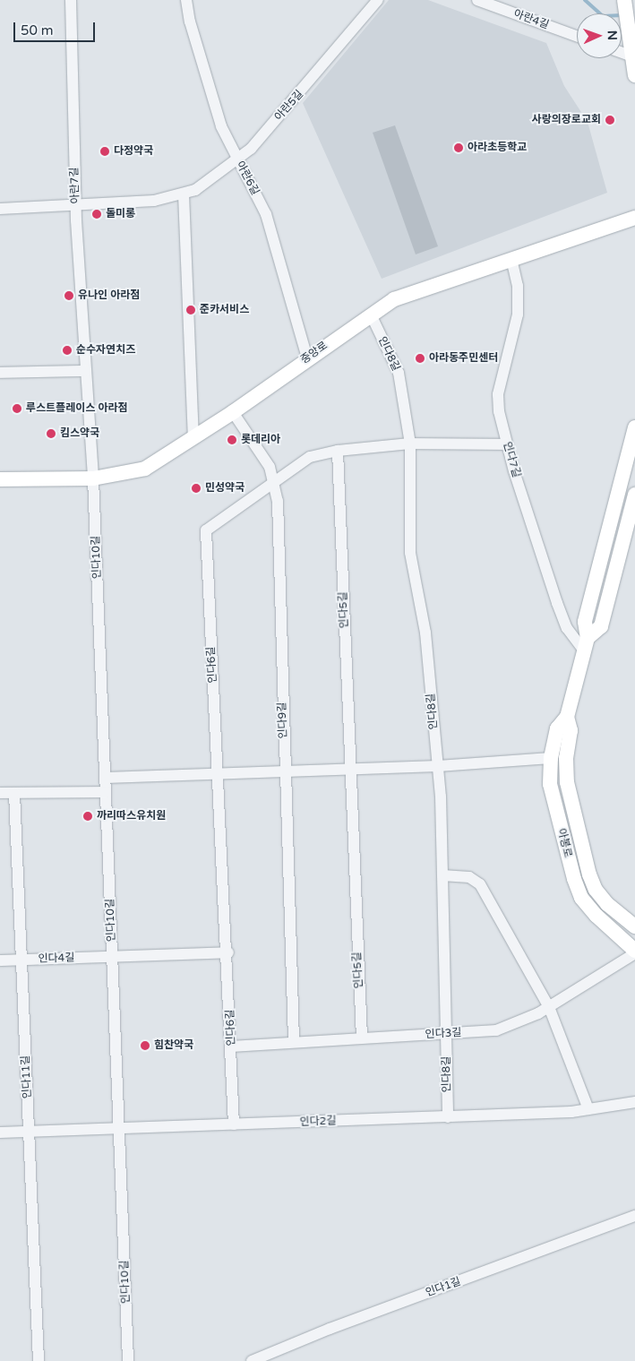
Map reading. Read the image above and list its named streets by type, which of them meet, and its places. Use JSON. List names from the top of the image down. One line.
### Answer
{"streets":{"main road":["중앙로","아봉로"],"street":["아란4길","아란5길","아란6길","아란7길","인다8길","인다7길","인다10길","인다5길","인다6길","인다9길","인다4길","인다3길","인다11길","인다2길","인다1길"]},"crossings":[["아란5길","아란6길"],["아란5길","아란7길"],["아란6길","중앙로"],["아란7길","중앙로"],["아란7길","인다10길"],["중앙로","인다8길"],["중앙로","인다7길"],["중앙로","인다10길"],["중앙로","인다9길"],["인다8길","인다6길"],["인다8길","인다3길"],["인다8길","인다2길"],["인다7길","인다6길"],["인다7길","아봉로"],["인다10길","인다4길"],["인다10길","인다2길"],["인다5길","인다6길"],["인다5길","인다3길"],["인다6길","인다9길"],["인다6길","인다4길"],["인다6길","인다3길"],["인다6길","인다2길"],["인다9길","인다3길"],["아봉로","인다3길"],["인다4길","인다11길"],["인다11길","인다2길"]],"places":["사랑의장로교회","아라초등학교","다정약국","돌미롱","유나인 아라점","준카서비스","순수자연치즈","아라동주민센터","루스트플레이스 아라점","킴스약국","롯데리아","민성약국","까리따스유치원","힘찬약국"],"scale_bar":"50 m","north":"right"}
